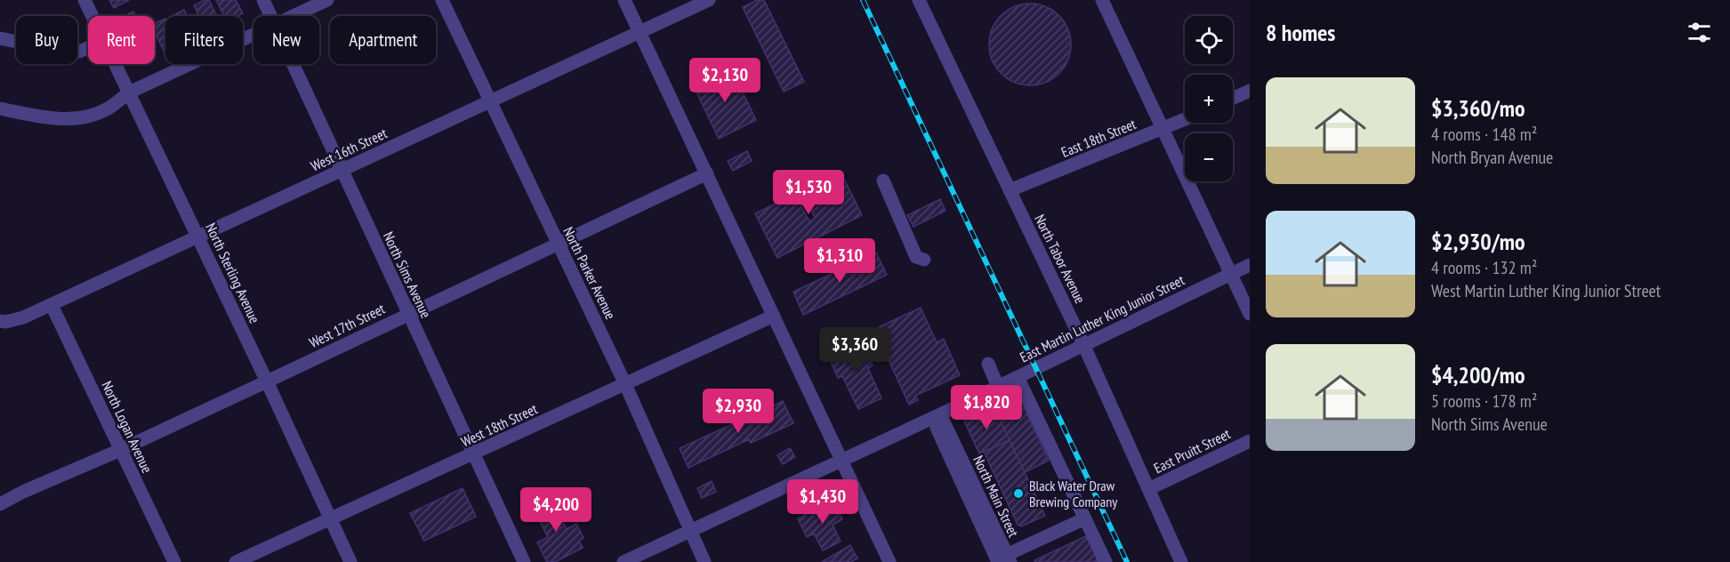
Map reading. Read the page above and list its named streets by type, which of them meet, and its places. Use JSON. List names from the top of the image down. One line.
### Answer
{"streets":{"street":["East 18th Street","West 16th Street","North Tabor Avenue","North Sterling Avenue","North Parker Avenue","North Sims Avenue","East Martin Luther King Junior Street","West 17th Street","West 18th Street","North Logan Avenue","East Pruitt Street","North Main Street"]},"crossings":[["East 18th Street","North Tabor Avenue"],["West 16th Street","North Sterling Avenue"],["West 16th Street","North Parker Avenue"],["West 16th Street","North Sims Avenue"],["West 16th Street","North Logan Avenue"],["North Tabor Avenue","East Martin Luther King Junior Street"],["North Tabor Avenue","East Pruitt Street"],["North Sterling Avenue","West 17th Street"],["North Sterling Avenue","West 18th Street"],["North Parker Avenue","East Martin Luther King Junior Street"],["North Parker Avenue","West 17th Street"],["North Parker Avenue","West 18th Street"],["North Sims Avenue","West 17th Street"],["North Sims Avenue","West 18th Street"],["East Martin Luther King Junior Street","North Main Street"],["West 17th Street","North Logan Avenue"]],"places":["Black Water Draw Brewing Company"],"page":{"heading":"8 homes","map_buttons":["+","−"],"chip":["Buy","Rent","Filters","New","Apartment"],"price":["$2,130","$1,530","$1,310","$3,360","$1,820","$2,930","$1,430","$4,200"],"list":[{"name":"$3,360/mo","note":"4 rooms · 148 m² · North Bryan Avenue"},{"name":"$2,930/mo","note":"4 rooms · 132 m² · West Martin Luther King Junior Street"},{"name":"$4,200/mo","note":"5 rooms · 178 m² · North Sims Avenue"}]}}
